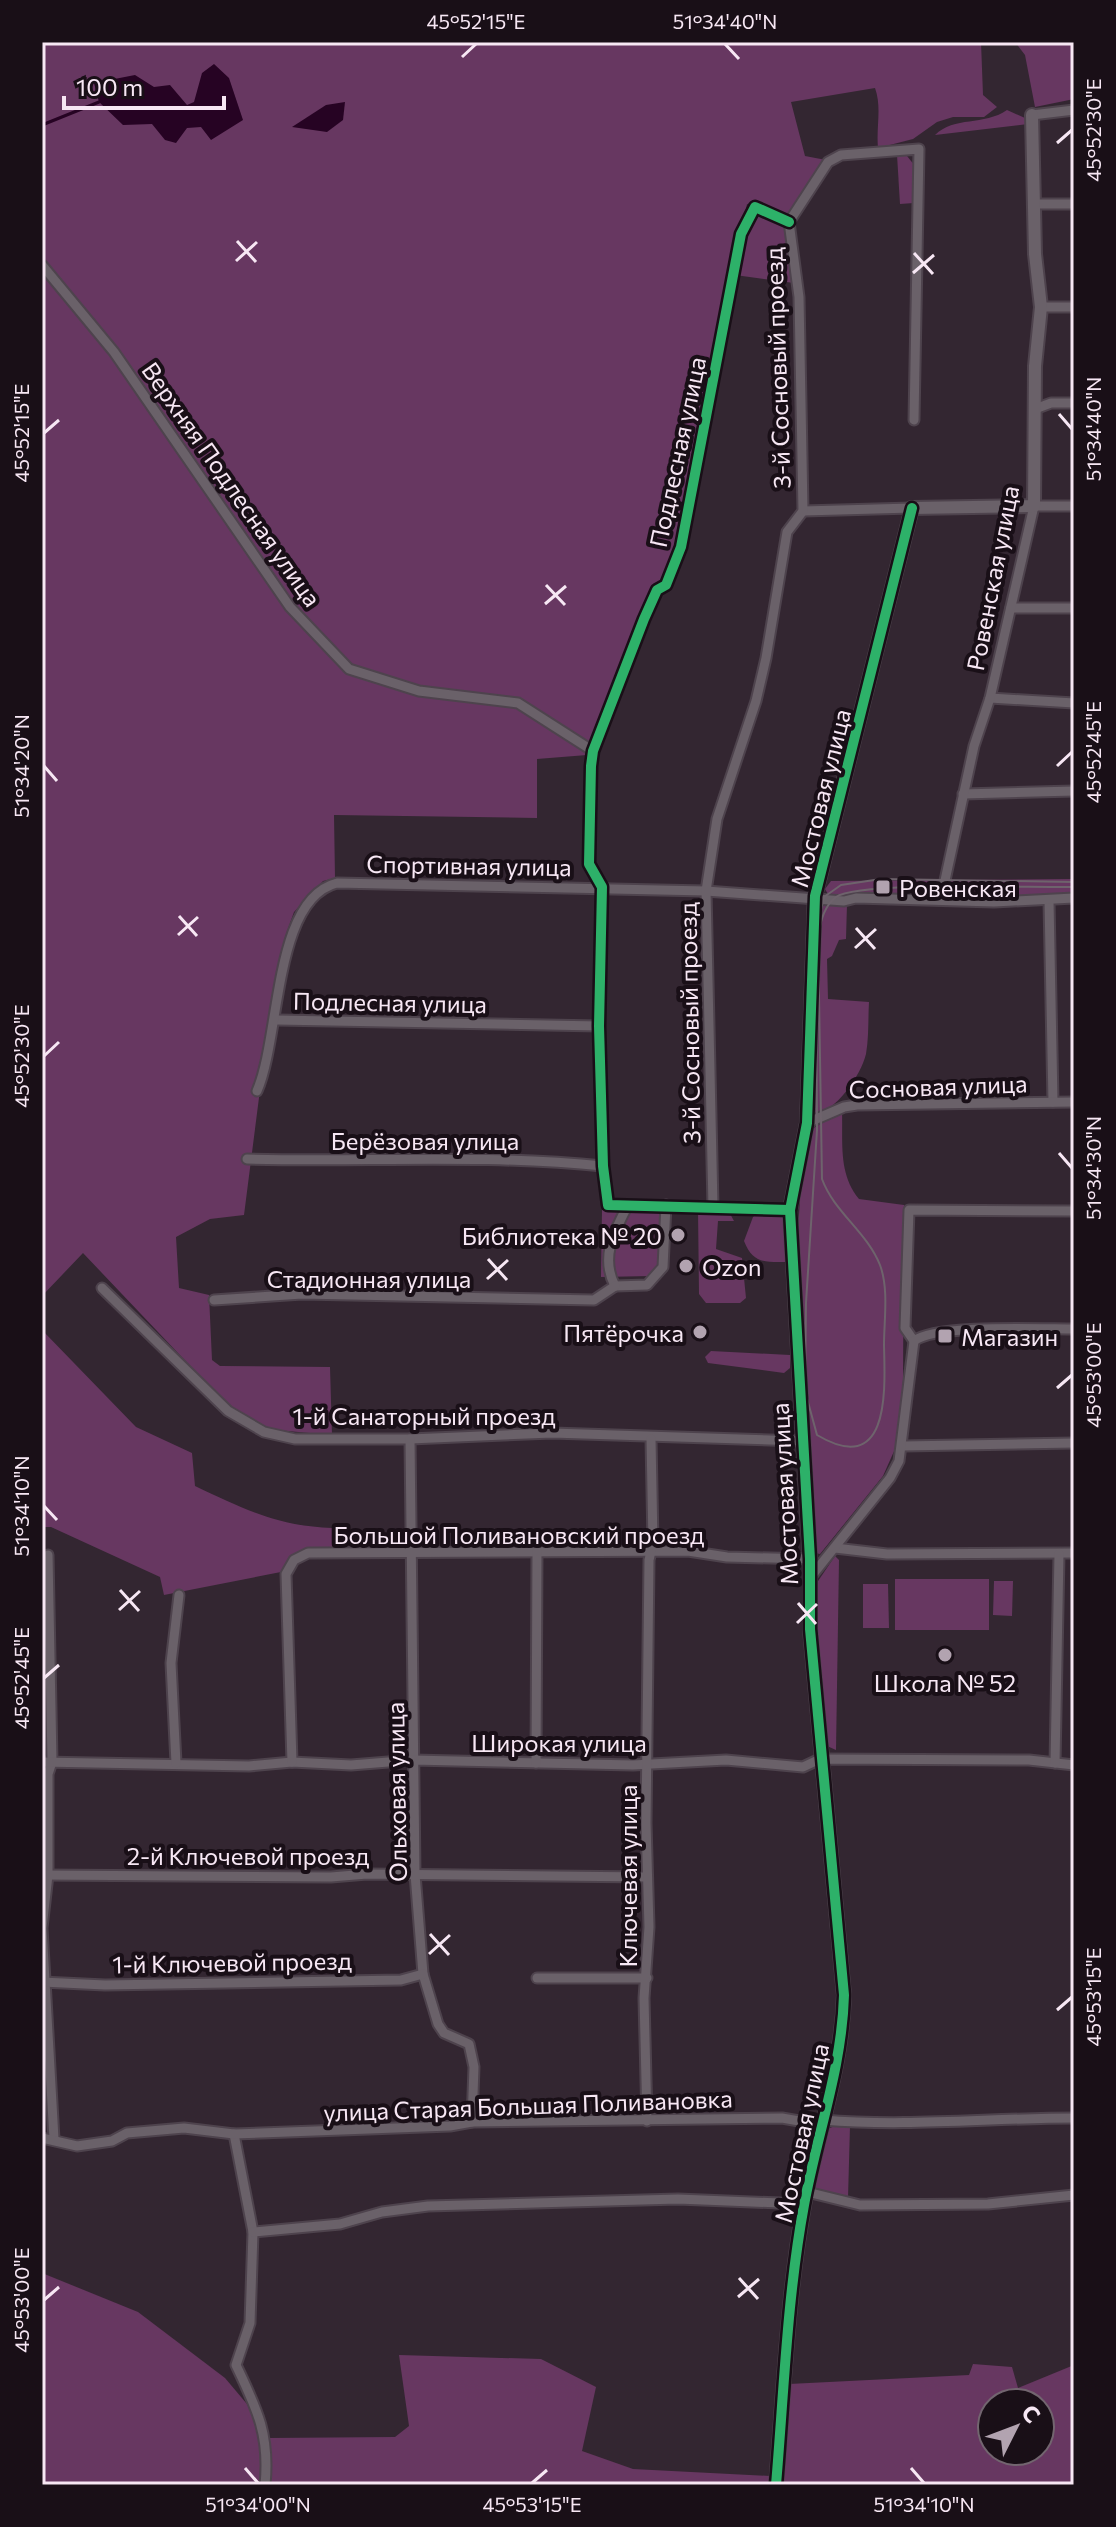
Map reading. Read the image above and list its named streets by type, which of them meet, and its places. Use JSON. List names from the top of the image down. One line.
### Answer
{"streets":{"street":["3-й Сосновый проезд","Подлесная улица","Верхняя Подлесная улица","Ровенская улица","Мостовая улица","Спортивная улица","Сосновая улица","Берёзовая улица","Стадионная улица","1-й Санаторный проезд","Большой Поливановский проезд","Широкая улица","Ольховая улица","2-й Ключевой проезд","Ключевая улица","1-й Ключевой проезд","улица Старая Большая Поливановка"]},"crossings":[["3-й Сосновый проезд","Подлесная улица"],["3-й Сосновый проезд","Спортивная улица"],["Подлесная улица","Верхняя Подлесная улица"],["Подлесная улица","Спортивная улица"],["Подлесная улица","Берёзовая улица"],["Ровенская улица","Спортивная улица"],["Мостовая улица","Спортивная улица"],["Мостовая улица","Сосновая улица"],["Мостовая улица","1-й Санаторный проезд"],["Мостовая улица","Большой Поливановский проезд"],["Мостовая улица","Широкая улица"],["Мостовая улица","улица Старая Большая Поливановка"],["1-й Санаторный проезд","Ольховая улица"],["1-й Санаторный проезд","Ключевая улица"],["Большой Поливановский проезд","Широкая улица"],["Большой Поливановский проезд","Ольховая улица"],["Большой Поливановский проезд","Ключевая улица"],["Широкая улица","Ольховая улица"],["Широкая улица","Ключевая улица"],["Ольховая улица","2-й Ключевой проезд"],["Ольховая улица","1-й Ключевой проезд"],["Ольховая улица","улица Старая Большая Поливановка"],["2-й Ключевой проезд","Ключевая улица"],["Ключевая улица","улица Старая Большая Поливановка"]],"places":{"transit":["Ровенская","Магазин"],"other":["Библиотека № 20","Ozon","Пятёрочка","Школа № 52"]},"scale_bar":"100 m","north":"top right","coordinates":["45°52'15\"E","51°34'40\"N","45°52'30\"E","45°52'45\"E","51°34'20\"N","51°34'30\"N","45°53'00\"E","51°34'10\"N","45°53'15\"E","51°34'00\"N"]}
